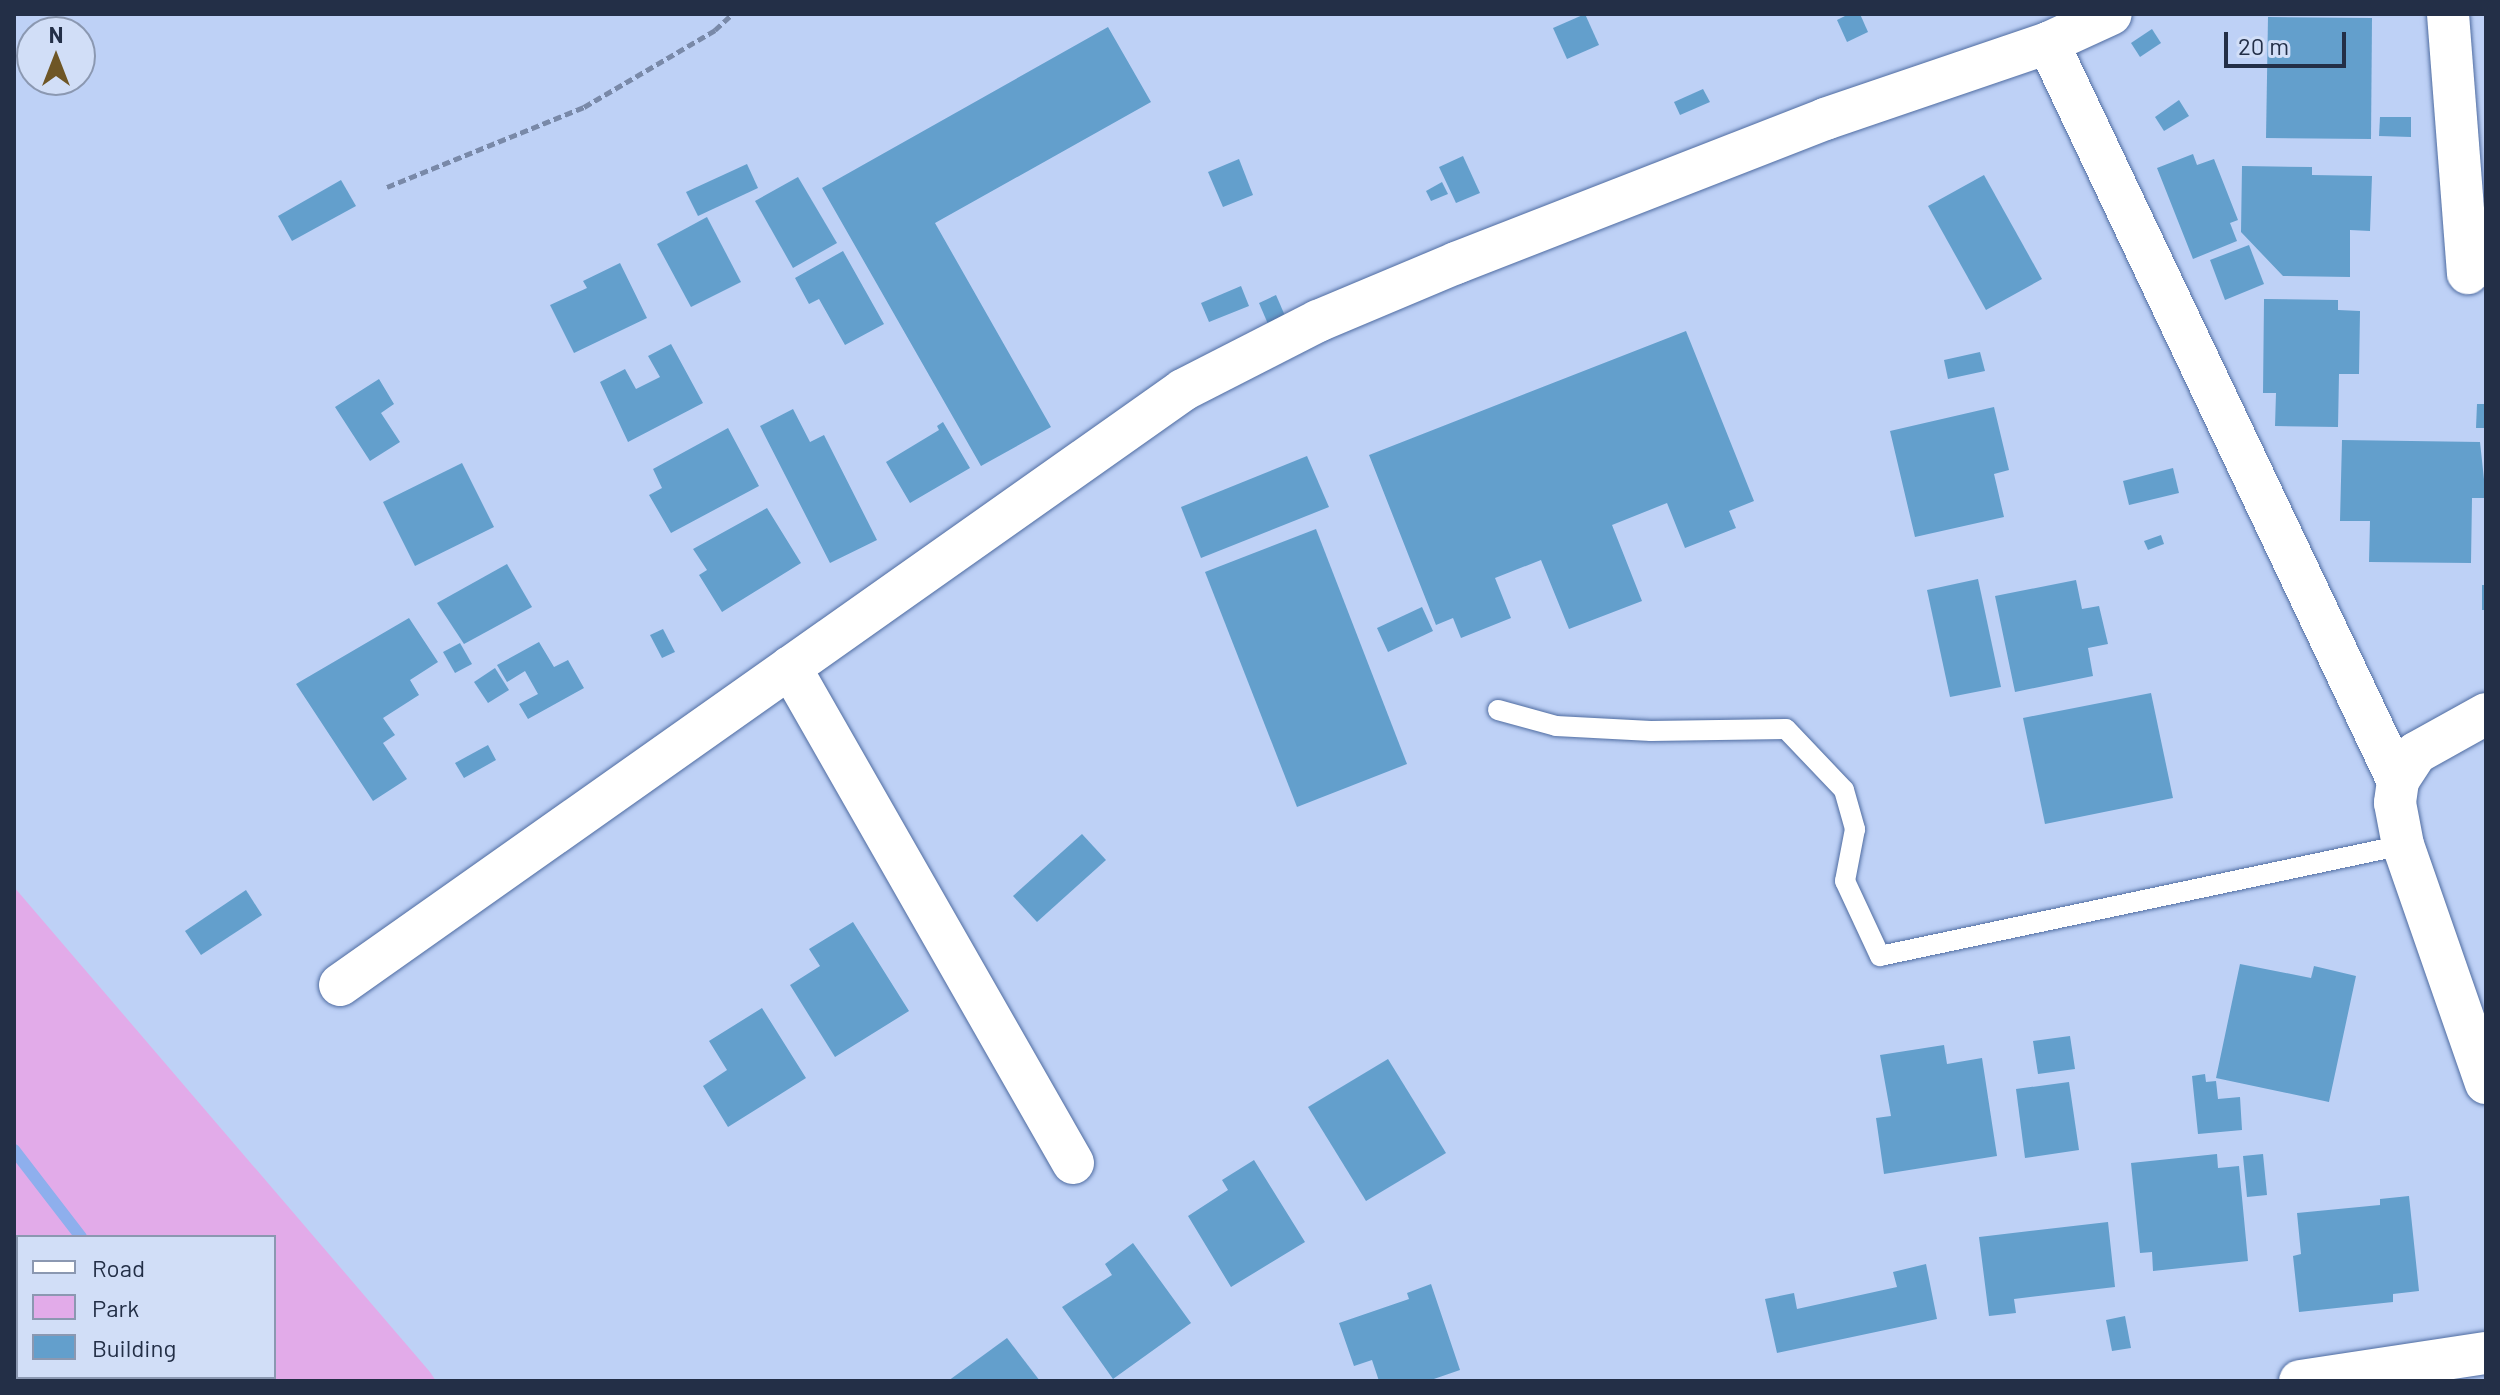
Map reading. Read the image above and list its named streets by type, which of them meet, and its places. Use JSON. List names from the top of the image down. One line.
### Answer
{"legend":["Road","Park","Building"],"scale_bar":"20 m","north":"top"}
